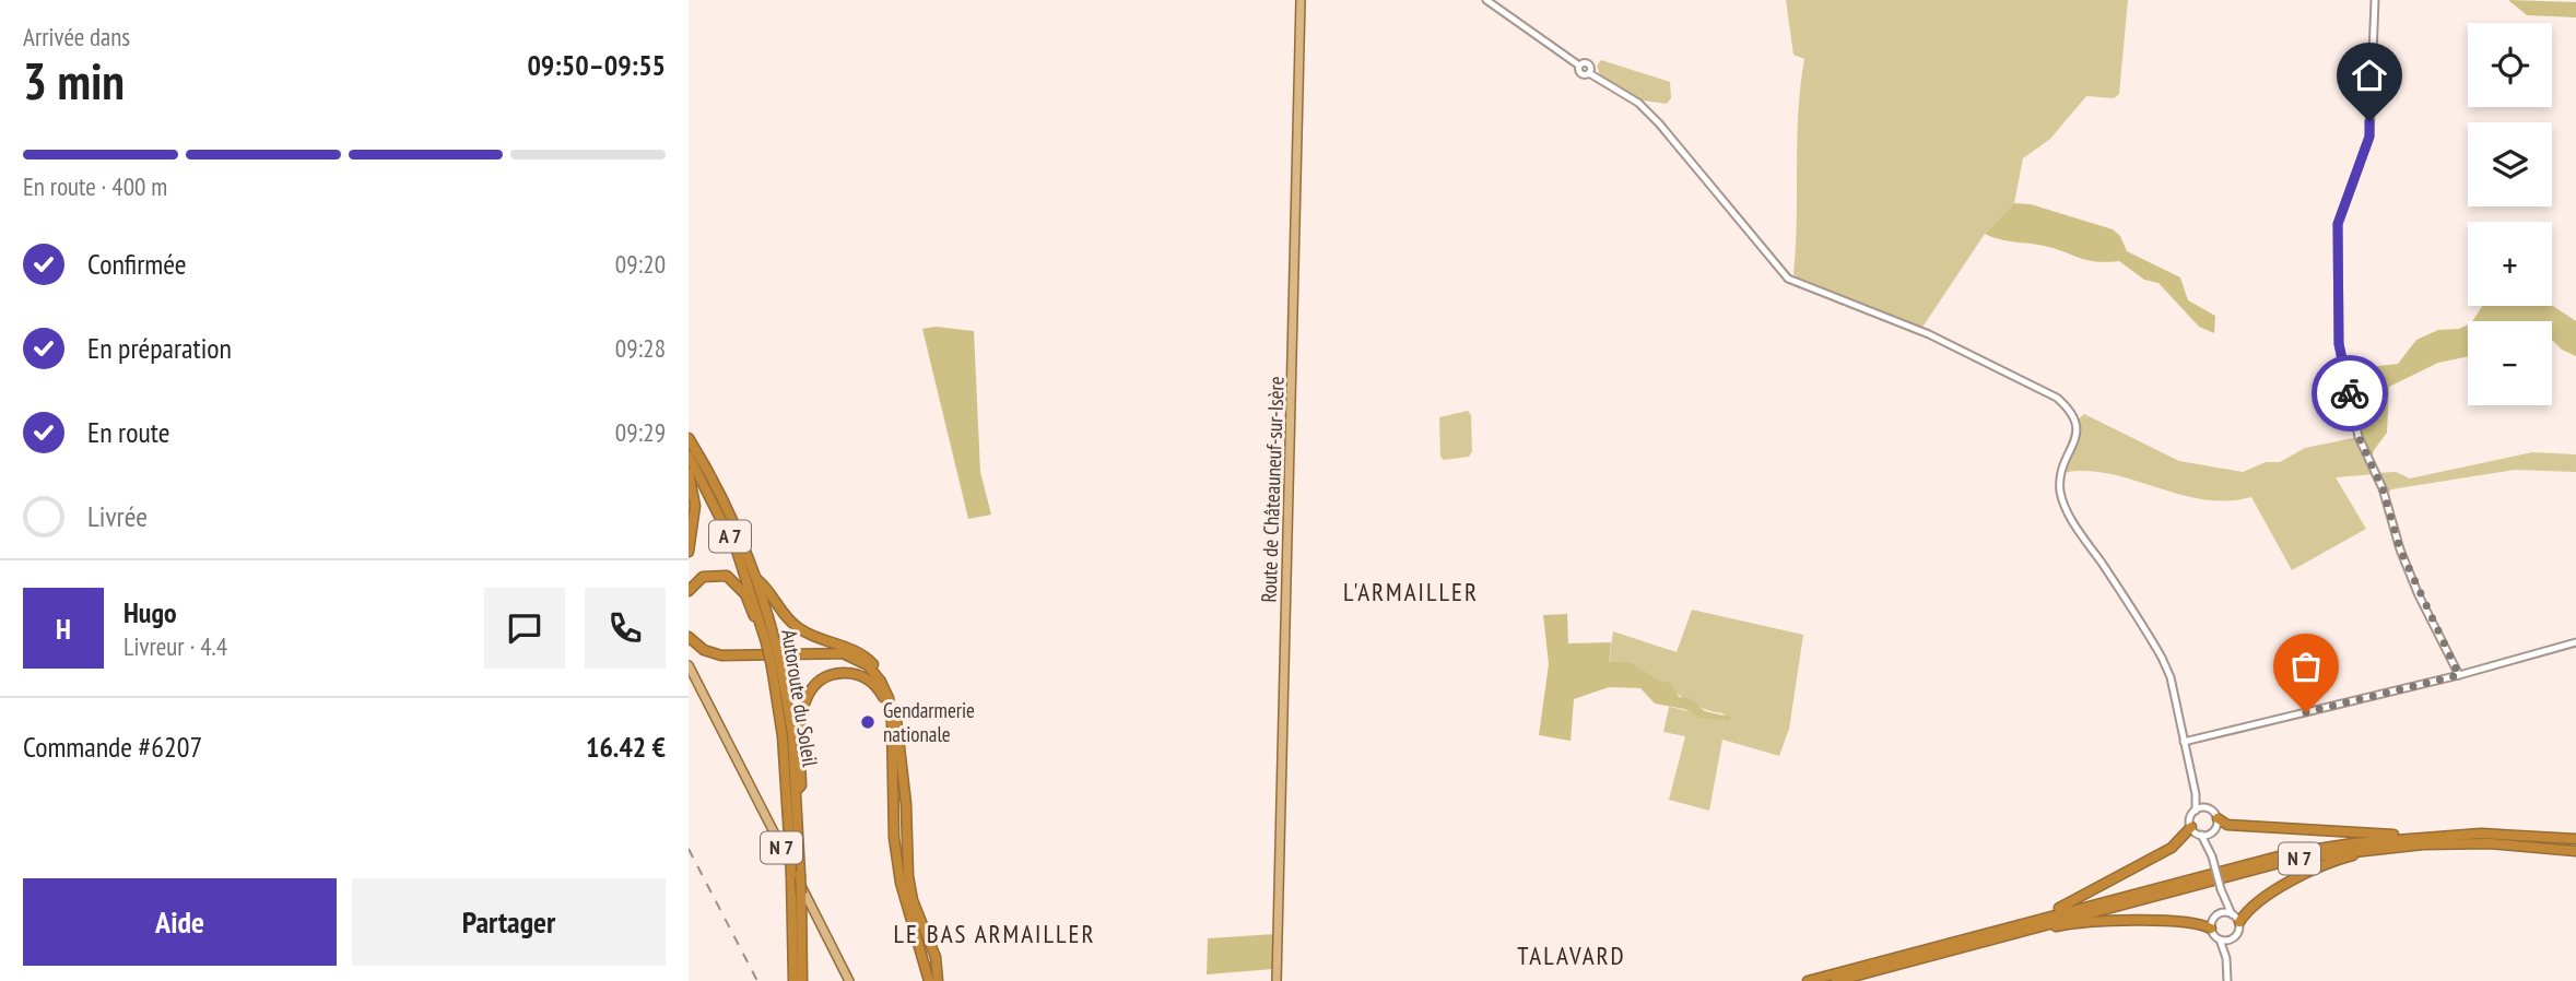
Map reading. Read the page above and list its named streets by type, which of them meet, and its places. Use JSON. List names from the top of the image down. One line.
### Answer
{"streets":{"highway":["A 7","Autoroute du Soleil","N 7"],"main road":["Route de Châteauneuf-sur-Isère"]},"districts":["L'ARMAILLER","LE BAS ARMAILLER","TALAVARD"],"places":["Gendarmerie nationale"],"page":{"heading":["3 min","Arrivée dans","09:50–09:55"],"panel":["Hugo","Livreur · 4.4","Commande #6207","16.42 €"],"map_buttons":["+","−"],"bar":"En route · 400 m","list":[["Confirmée","09:20"],["En préparation","09:28"],["En route","09:29"],"Livrée"],"round":"H","buttons":["Aide","Partager"]}}
